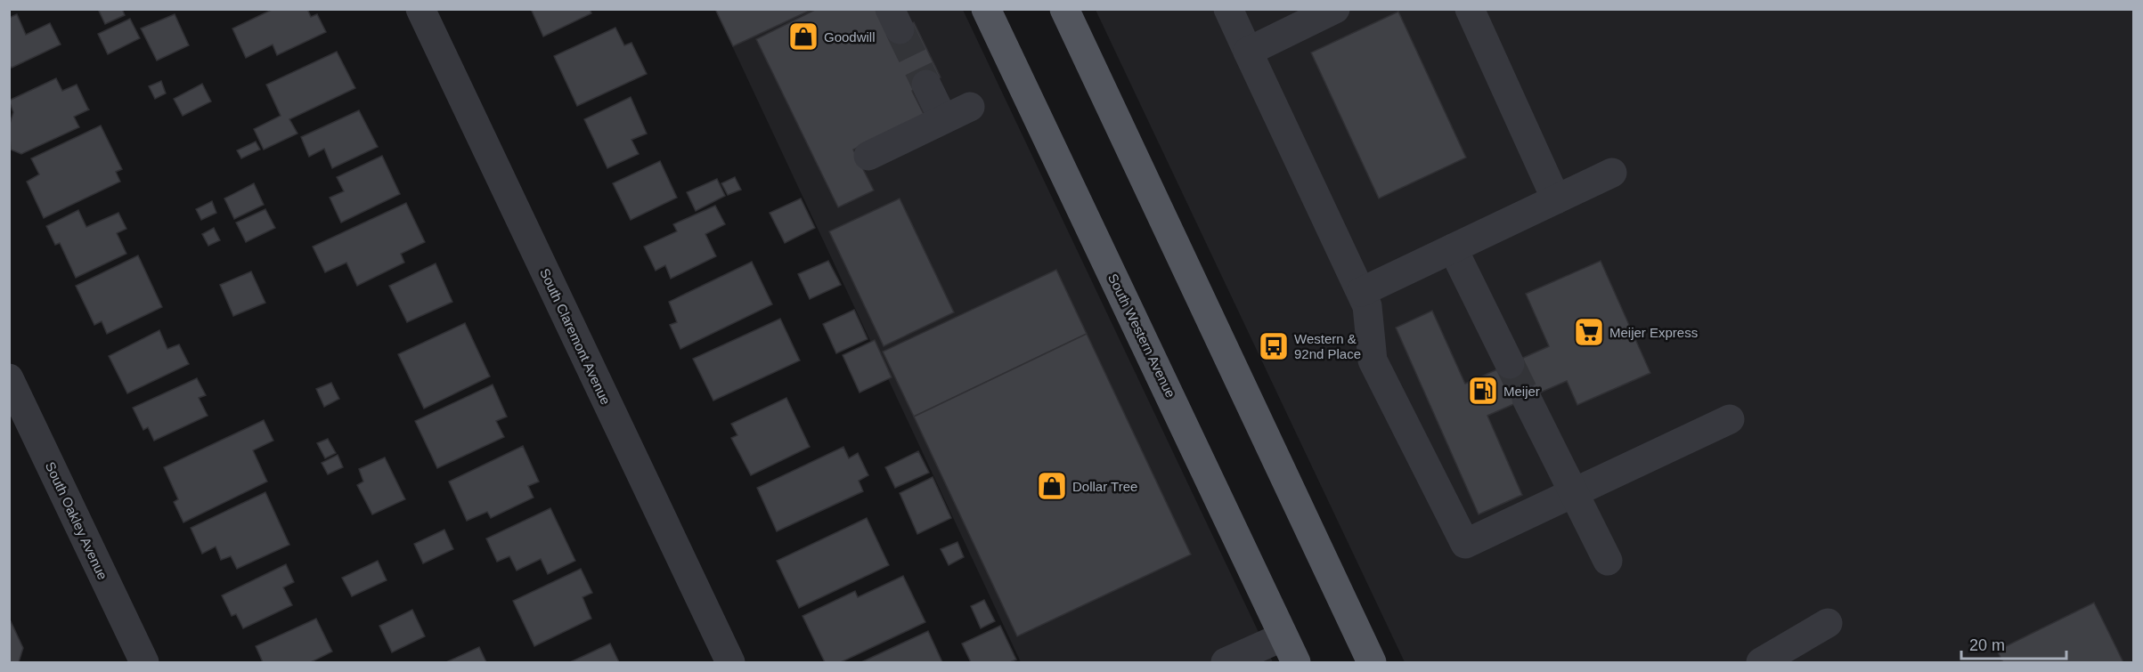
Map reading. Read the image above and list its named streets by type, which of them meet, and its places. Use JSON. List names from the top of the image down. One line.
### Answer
{"streets":{"main road":["South Western Avenue"],"street":["South Claremont Avenue","South Oakley Avenue"]},"places":{"shop":["Goodwill","Dollar Tree"],"supermarket":["Meijer Express"],"bus stop":["Western & 92nd Place"],"fuel station":["Meijer"]},"scale_bar":"20 m"}
